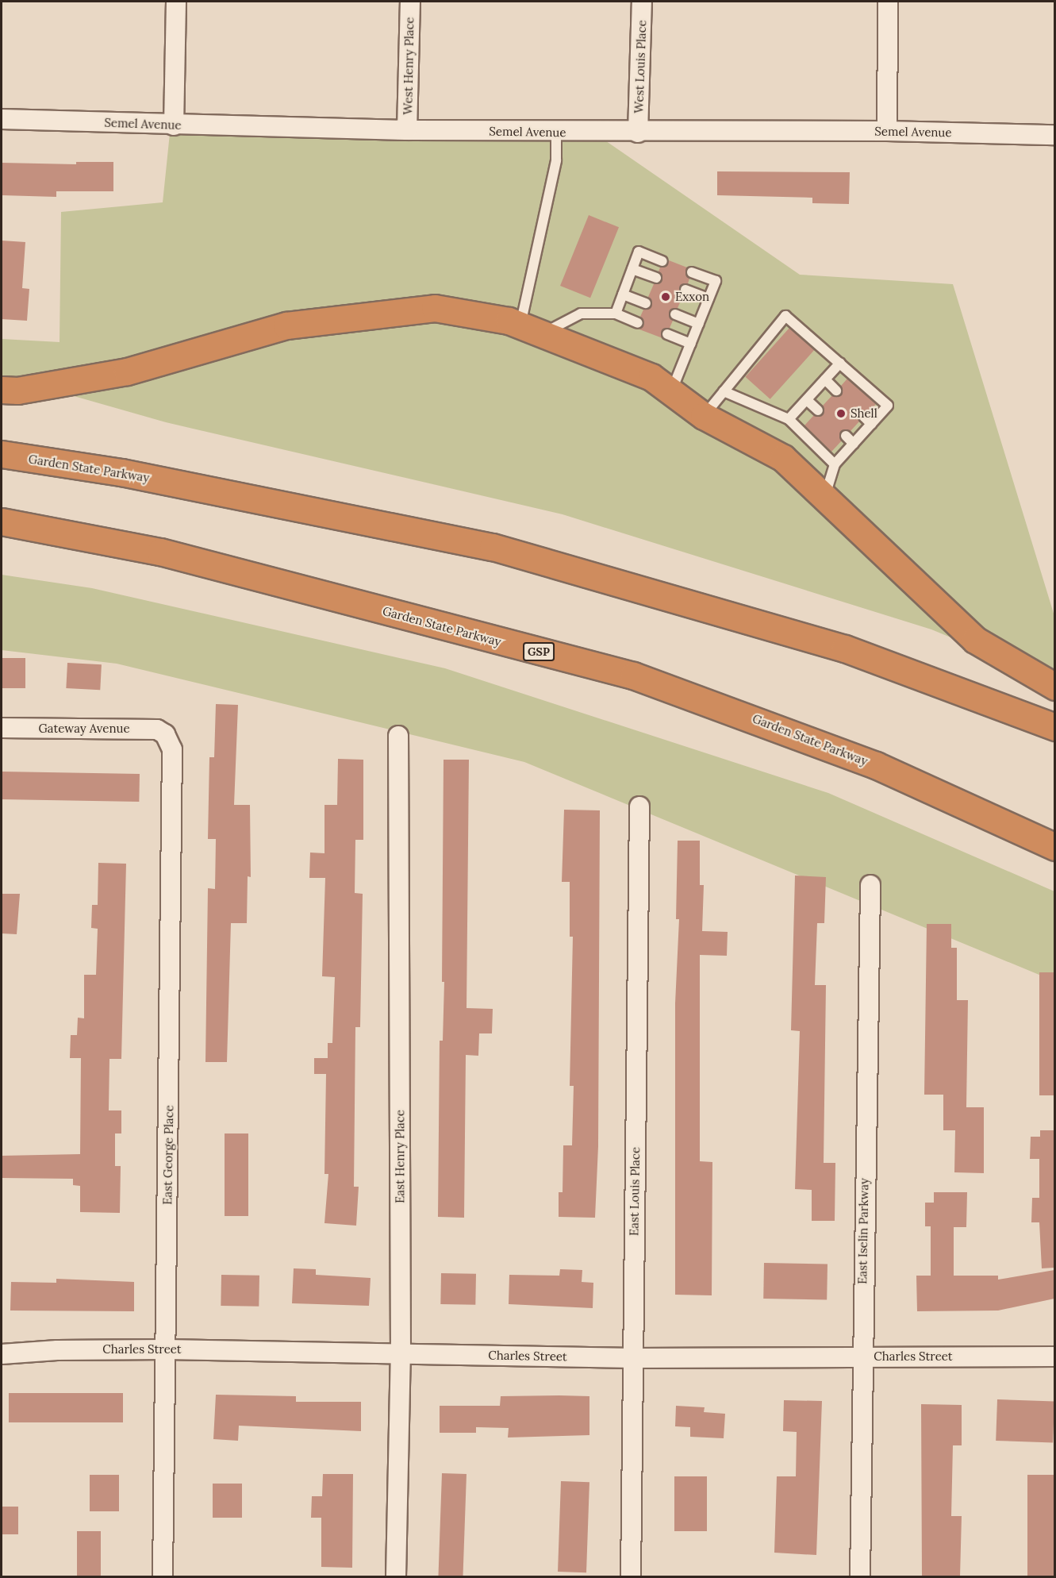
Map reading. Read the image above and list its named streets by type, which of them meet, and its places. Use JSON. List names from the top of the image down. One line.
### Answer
{"streets":{"highway":["Garden State Parkway","GSP"],"street":["West Henry Place","West Louis Place","Semel Avenue","Gateway Avenue","East George Place","East Henry Place","East Louis Place","East Iselin Parkway","Charles Street"]},"crossings":[["West Henry Place","Semel Avenue"],["West Louis Place","Semel Avenue"],["Gateway Avenue","East George Place"],["East George Place","Charles Street"],["East Henry Place","Charles Street"],["East Louis Place","Charles Street"],["East Iselin Parkway","Charles Street"]],"places":["Exxon","Shell"]}
